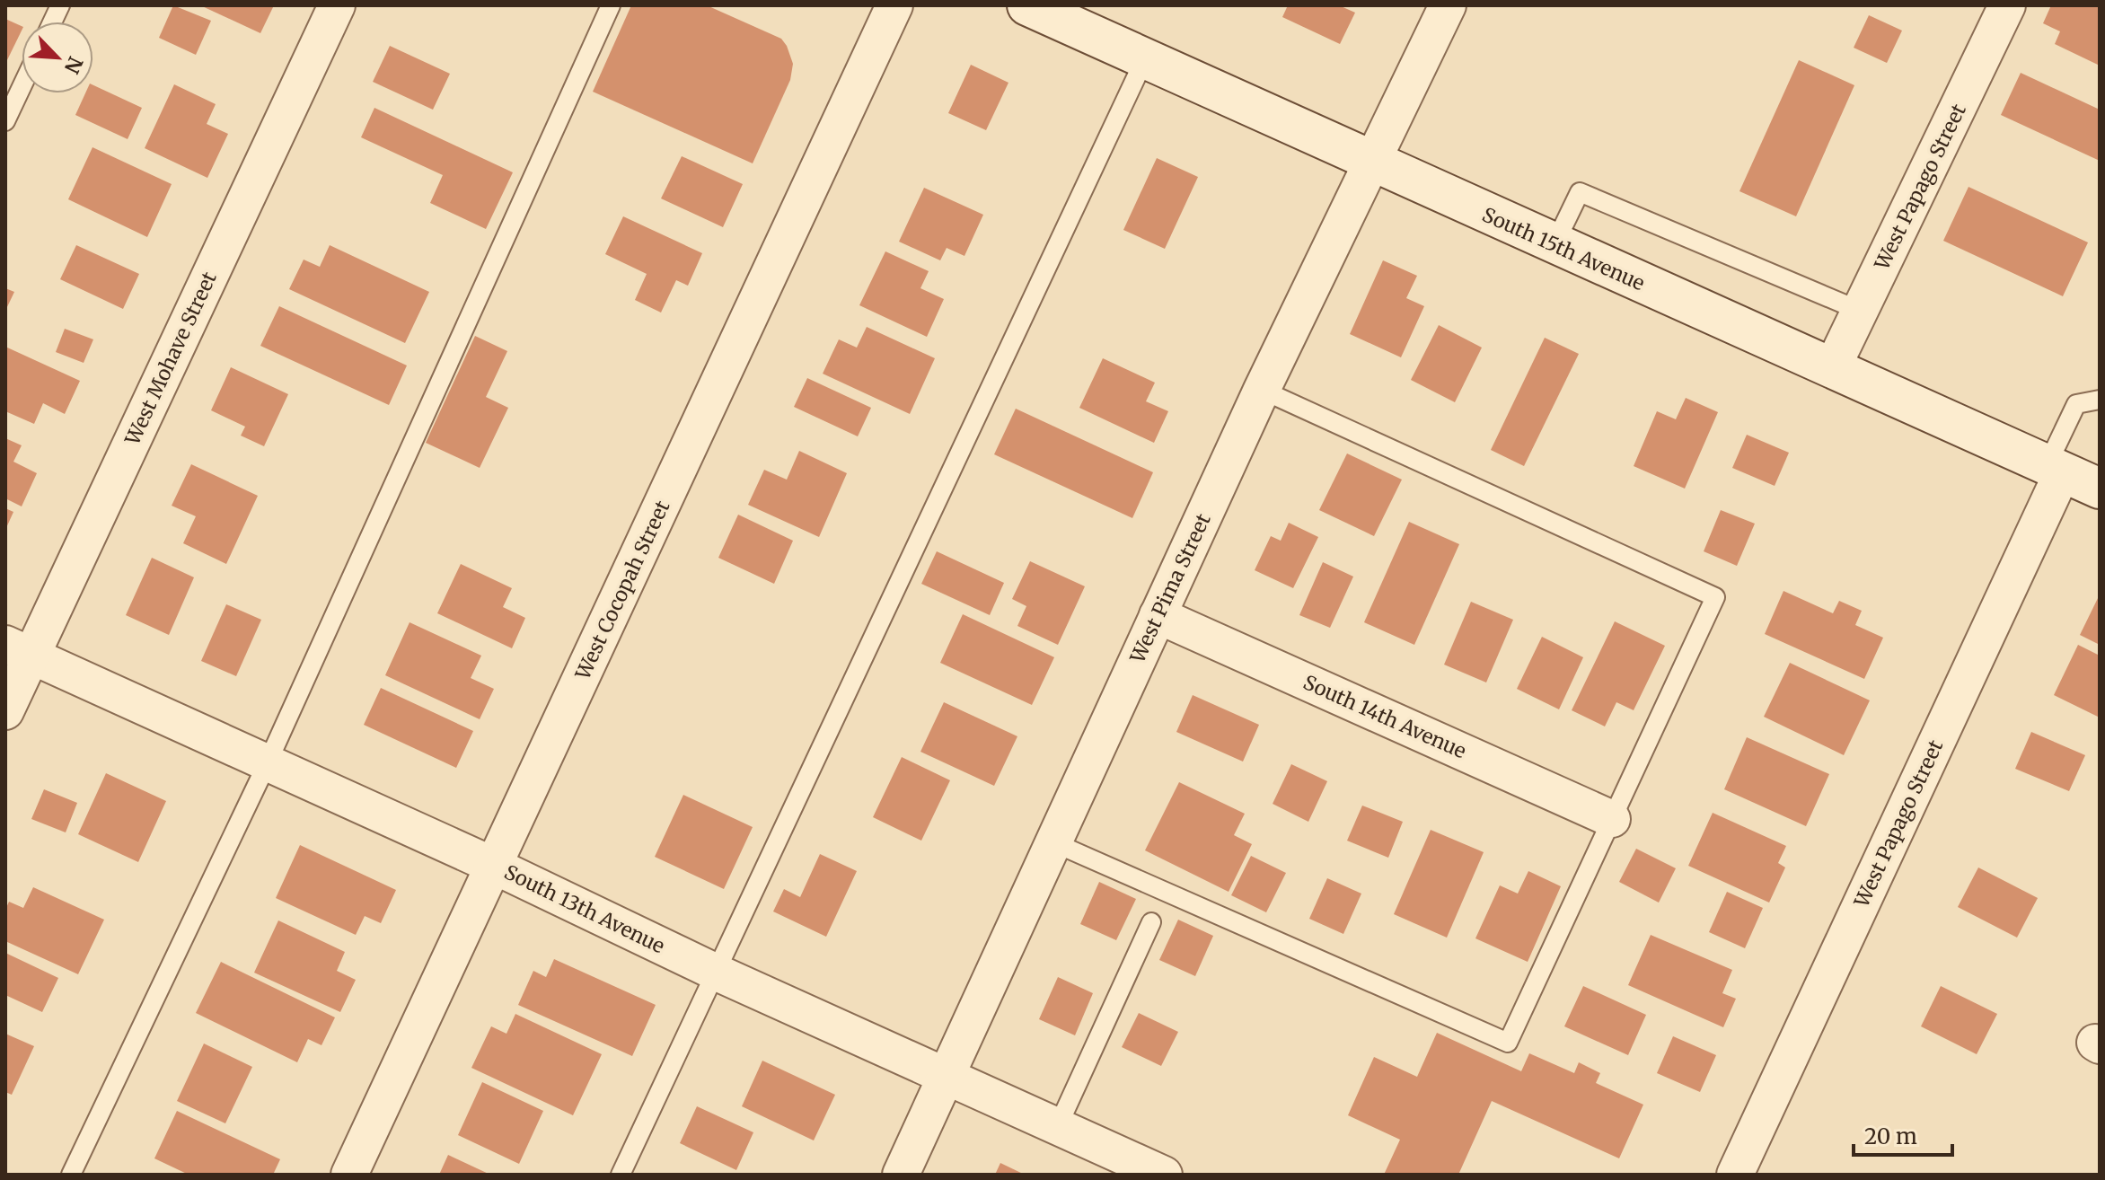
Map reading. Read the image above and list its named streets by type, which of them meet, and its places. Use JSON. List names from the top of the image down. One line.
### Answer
{"streets":{"main road":["South 15th Avenue"],"street":["West Papago Street","West Mohave Street","West Pima Street","West Cocopah Street","South 14th Avenue","South 13th Avenue"]},"crossings":[["West Papago Street","South 15th Avenue"],["South 15th Avenue","West Pima Street"],["West Mohave Street","South 13th Avenue"],["West Pima Street","South 14th Avenue"],["West Pima Street","South 13th Avenue"],["West Cocopah Street","South 13th Avenue"]],"scale_bar":"20 m","north":"bottom right"}
